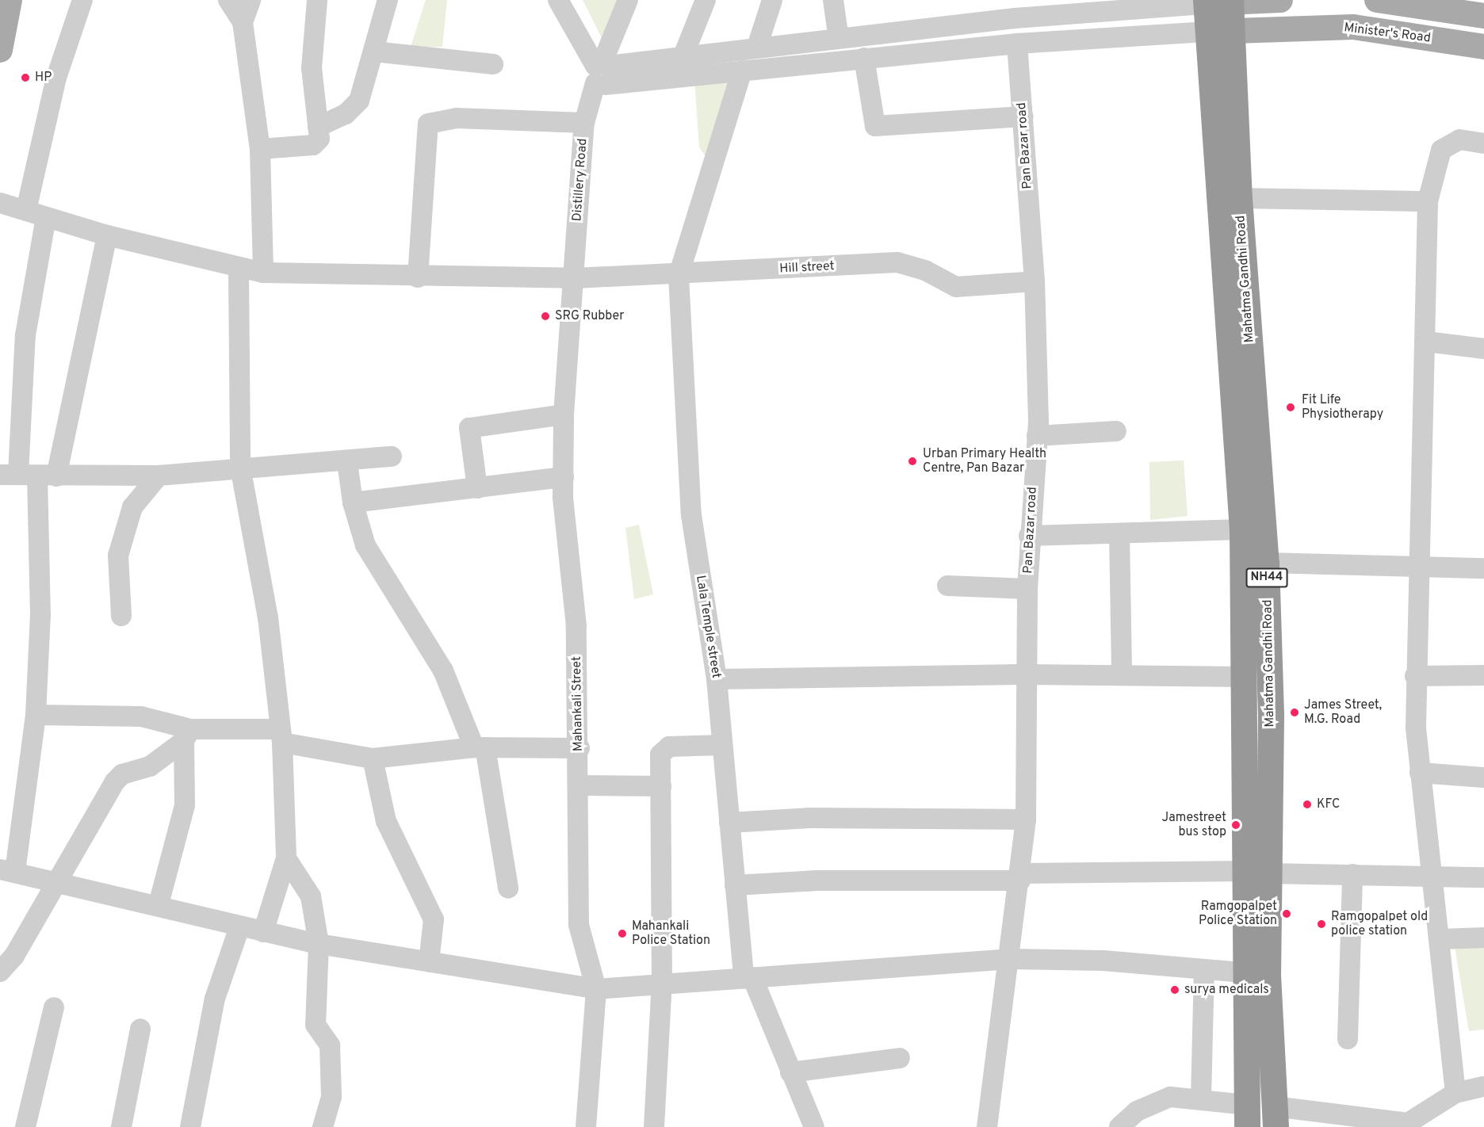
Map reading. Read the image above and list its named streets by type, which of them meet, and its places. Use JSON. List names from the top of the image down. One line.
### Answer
{"streets":{"highway":["Mahatma Gandhi Road","NH44"],"main road":["Minister's Road"],"street":["Pan Bazar road","Distillery Road","Hill street","Lala Temple street","Mahankali Street"]},"crossings":[["Minister's Road","Mahatma Gandhi Road"],["Minister's Road","NH44"],["Pan Bazar road","Hill street"],["Distillery Road","Hill street"],["Distillery Road","Mahankali Street"],["Hill street","Lala Temple street"],["Hill street","Mahankali Street"],["Mahatma Gandhi Road","NH44"]],"places":["HP","SRG Rubber","Fit Life Physiotherapy","Urban Primary Health Centre, Pan Bazar","James Street, M.G. Road","KFC","Jamestreet bus stop","Ramgopalpet Police Station","Ramgopalpet old police station","Mahankali Police Station","surya medicals"]}
